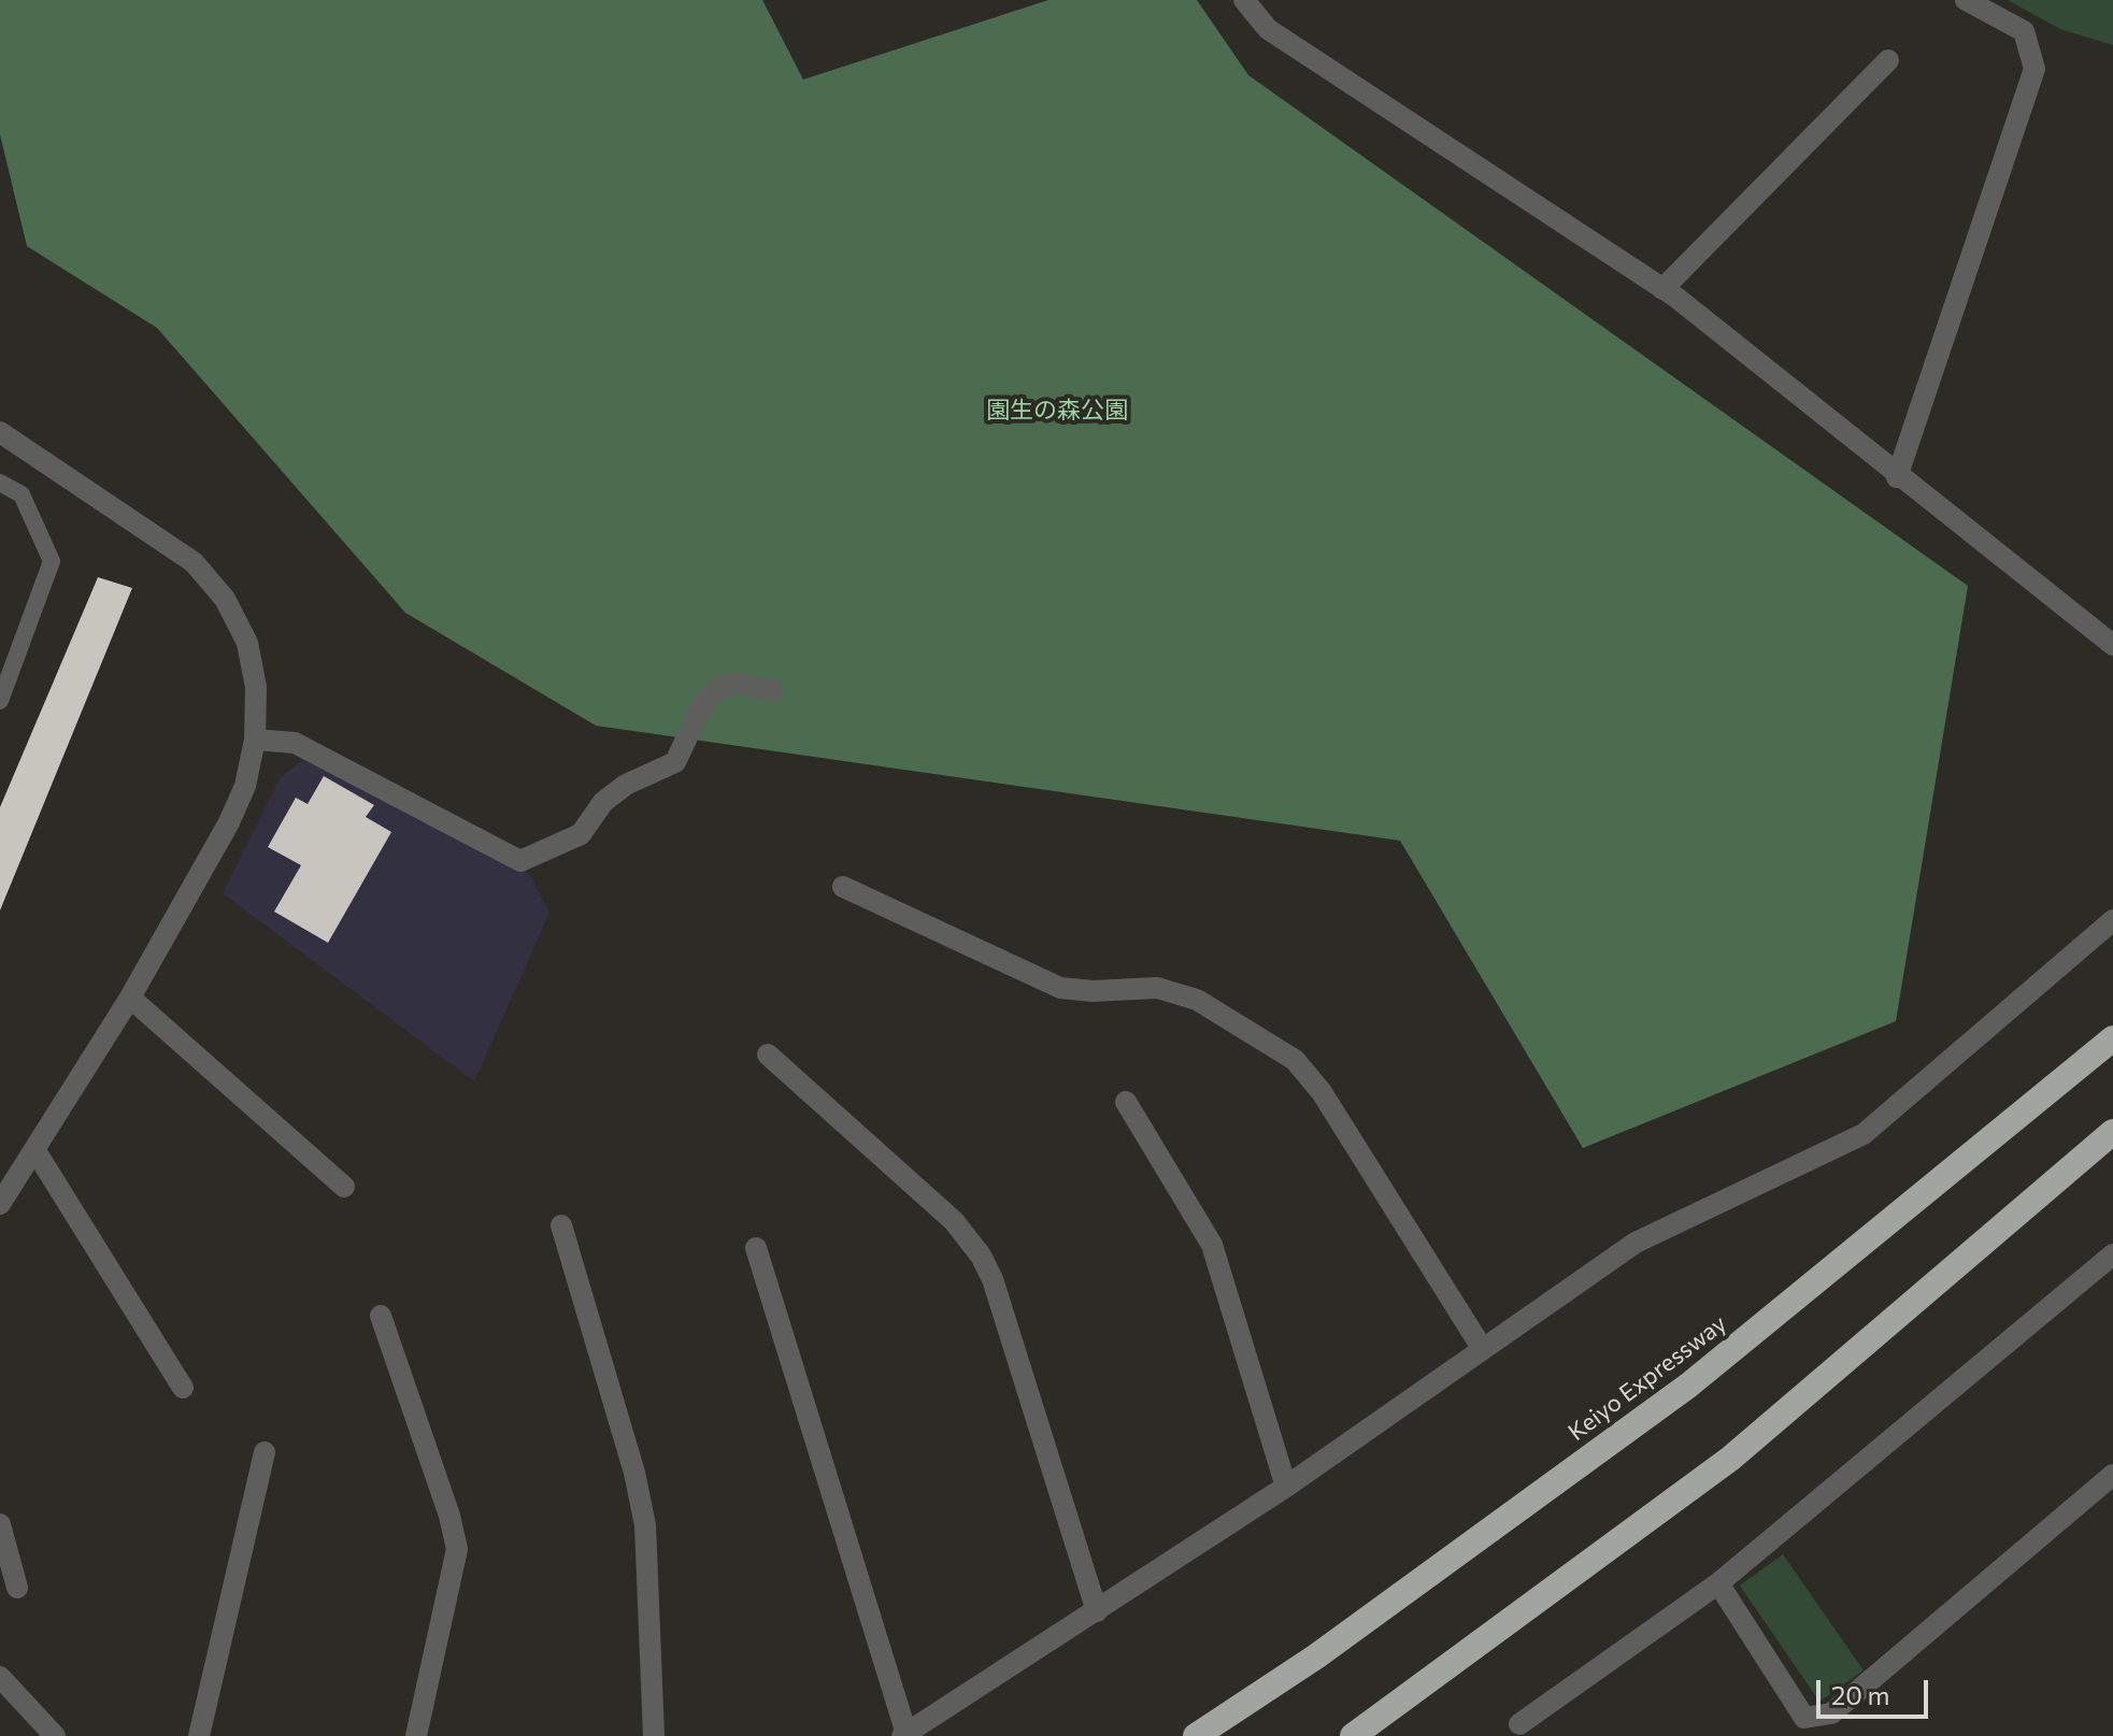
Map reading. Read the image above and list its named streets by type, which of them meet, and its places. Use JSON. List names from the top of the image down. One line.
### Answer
{"streets":{"highway":["Keiyo Expressway"]},"parks":["園生の森公園"],"scale_bar":"20 m"}
